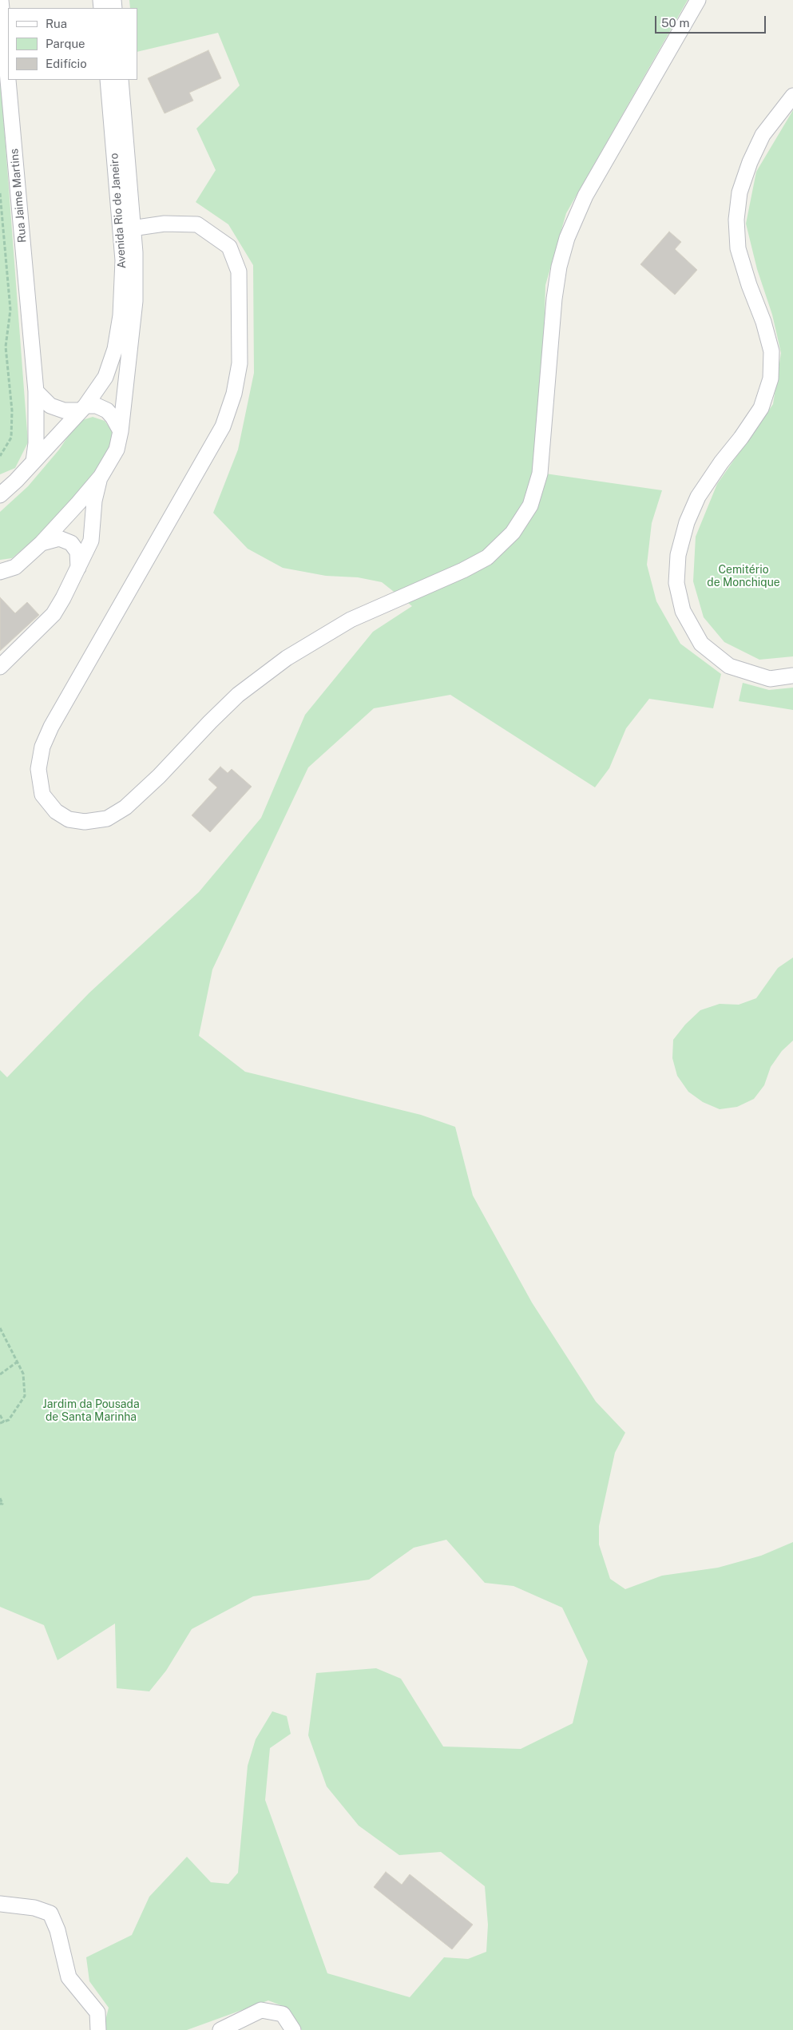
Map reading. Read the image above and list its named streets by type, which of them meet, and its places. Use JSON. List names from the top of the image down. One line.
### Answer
{"streets":{"street":["Rua Jaime Martins","Avenida Rio de Janeiro"]},"crossings":[["Rua Jaime Martins","Avenida Rio de Janeiro"]],"parks":["Cemitério de Monchique","Jardim da Pousada de Santa Marinha"],"legend":["Rua","Parque","Edifício"],"scale_bar":"50 m"}
